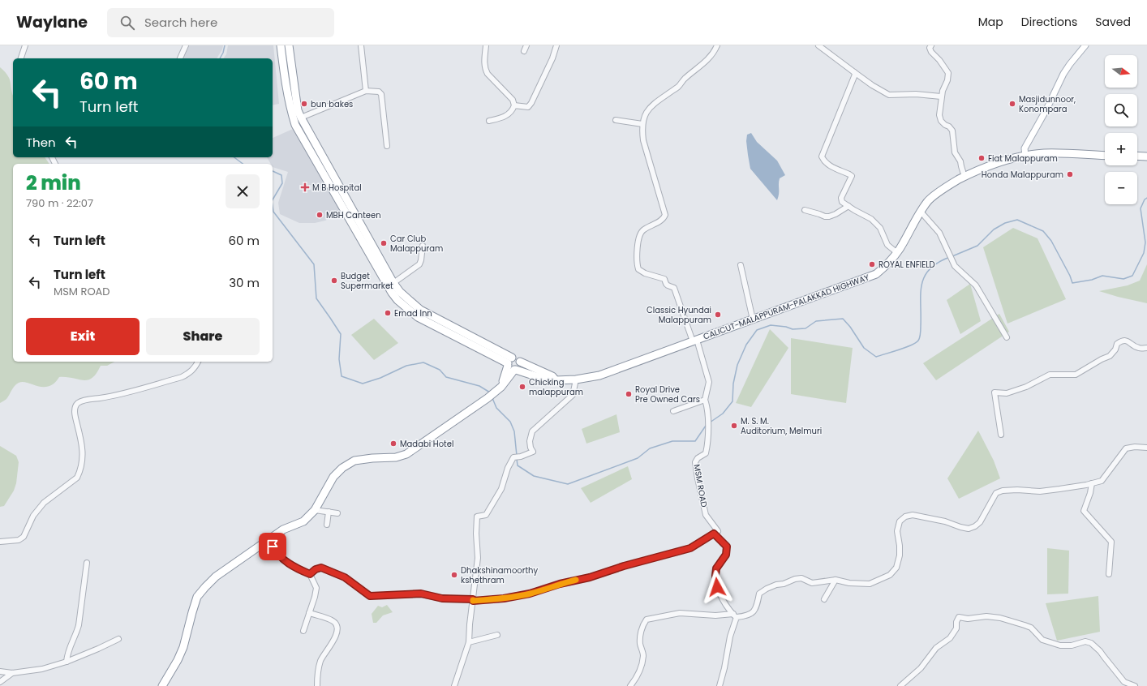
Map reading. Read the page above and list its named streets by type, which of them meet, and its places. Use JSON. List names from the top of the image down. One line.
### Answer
{"streets":{"highway":["CALICUT-MALAPPURAM-PALAKKAD HIGHWAY"],"street":["MSM ROAD"]},"crossings":[["CALICUT-MALAPPURAM-PALAKKAD HIGHWAY","MSM ROAD"]],"places":{"other":["bun bakes","Masjidunnoor, Konompara","Fiat Malappuram","Honda Malappuram","MBH Canteen","Car Club Malappuram","ROYAL ENFIELD","Budget Supermarket","Ernad Inn","Classic Hyundai Malappuram","Chicking malappuram","Royal Drive Pre Owned Cars","M. S. M. Auditorium, Melmuri","Madabi Hotel","Dhakshinamoorthy kshethram"],"health":["M B Hospital"]},"north":"right","page":{"header":"Waylane","search":"Search here","nav":["Map","Directions","Saved"],"map_buttons":["+","−"],"turn":["60 m","Turn left"],"then":"Then","heading":["2 min","790 m · 22:07"],"list":[{"name":"Turn left","value":"60 m"},{"name":"Turn left","note":"MSM ROAD","value":"30 m"}],"buttons":["Exit","Share"]}}
